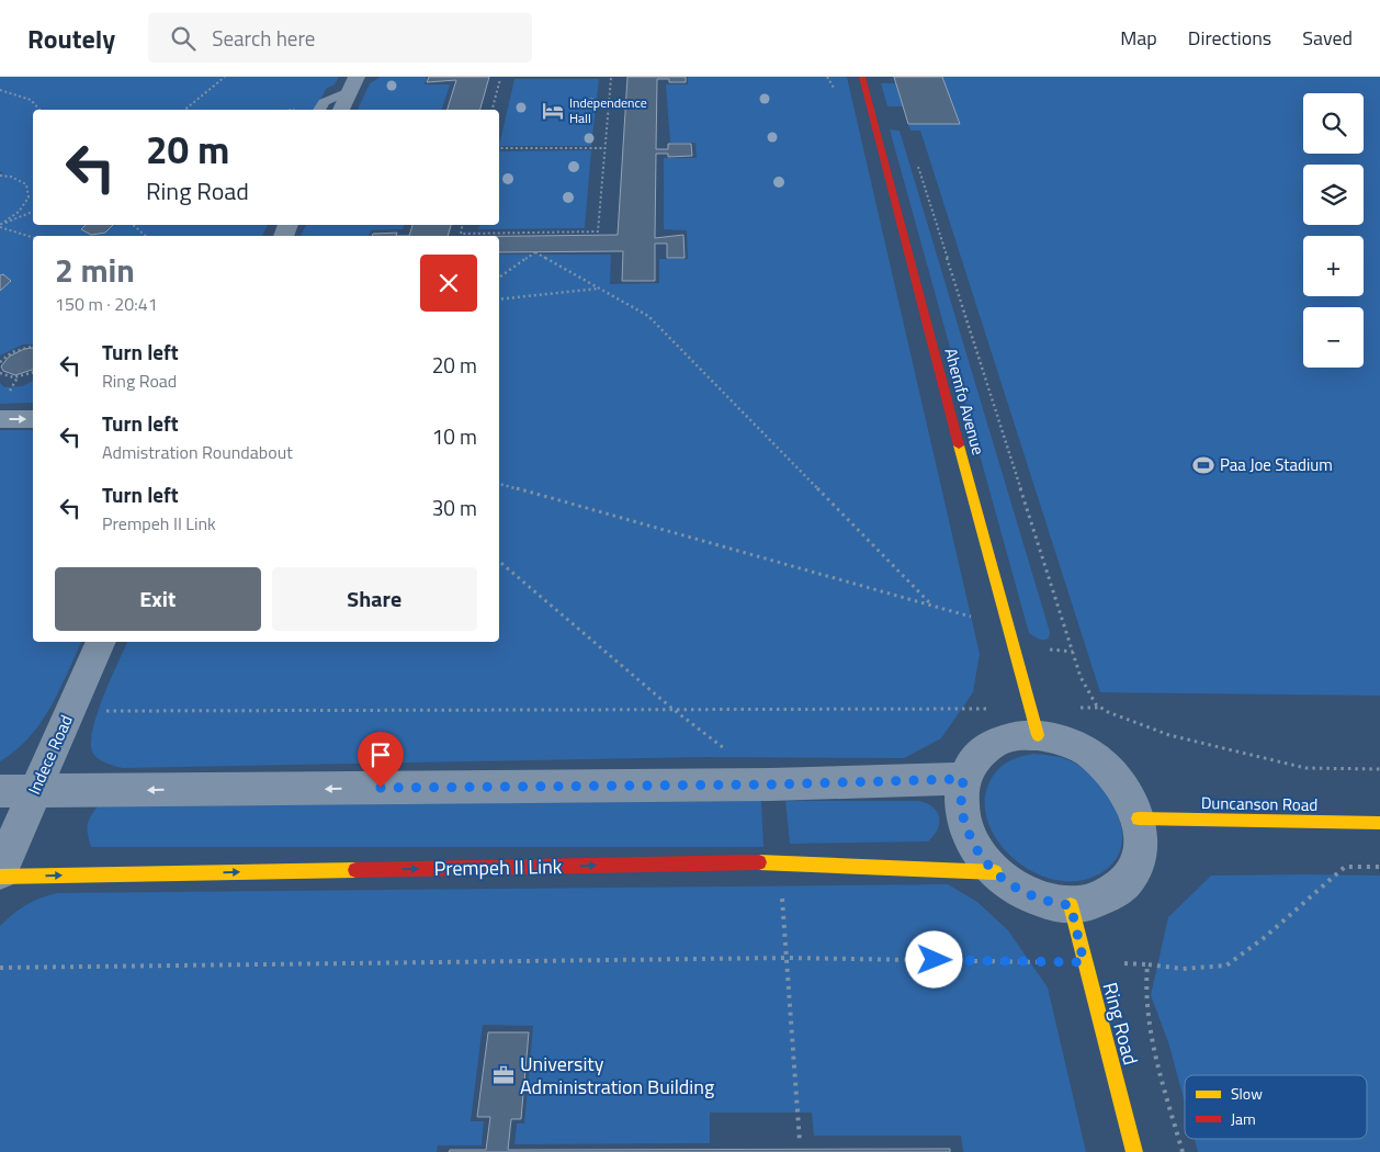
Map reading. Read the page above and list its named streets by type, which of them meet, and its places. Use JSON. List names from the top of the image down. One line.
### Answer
{"streets":{"street":["Ahemfo Avenue","Indece Road","Duncanson Road","Prempeh II Link","Ring Road"]},"crossings":[["Ahemfo Avenue","Duncanson Road"],["Ahemfo Avenue","Prempeh II Link"],["Ahemfo Avenue","Ring Road"],["Duncanson Road","Prempeh II Link"],["Duncanson Road","Ring Road"],["Prempeh II Link","Ring Road"]],"places":{"hotel":["Independence Hall"],"sports":["Paa Joe Stadium"],"office":["University Administration Building"]},"legend":["Slow","Jam"],"page":{"header":"Routely","search":"Search here","nav":["Map","Directions","Saved"],"map_buttons":["+","−"],"turn":["20 m","Ring Road"],"heading":["2 min","150 m · 20:41"],"list":[{"name":"Turn left","note":"Ring Road","value":"20 m"},{"name":"Turn left","note":"Admistration Roundabout","value":"10 m"},{"name":"Turn left","note":"Prempeh II Link","value":"30 m"}],"buttons":["Exit","Share"]}}
